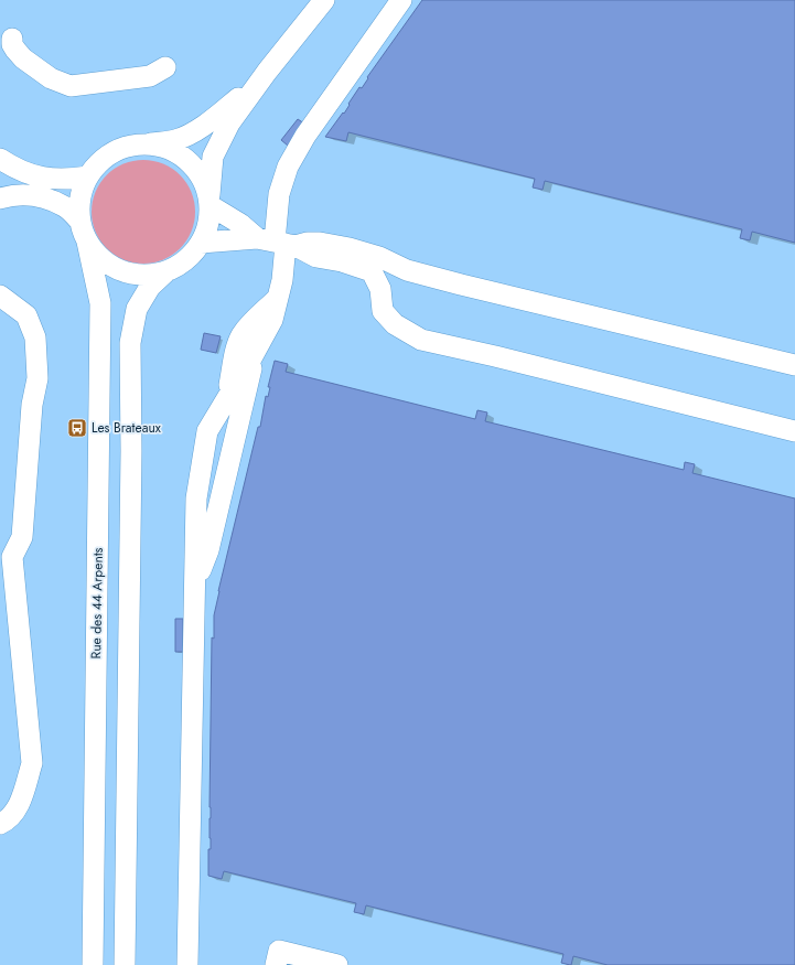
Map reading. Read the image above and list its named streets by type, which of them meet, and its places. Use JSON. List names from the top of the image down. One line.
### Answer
{"streets":{"street":["Rue des 44 Arpents"]},"places":{"bus stop":["Les Brateaux"]}}
